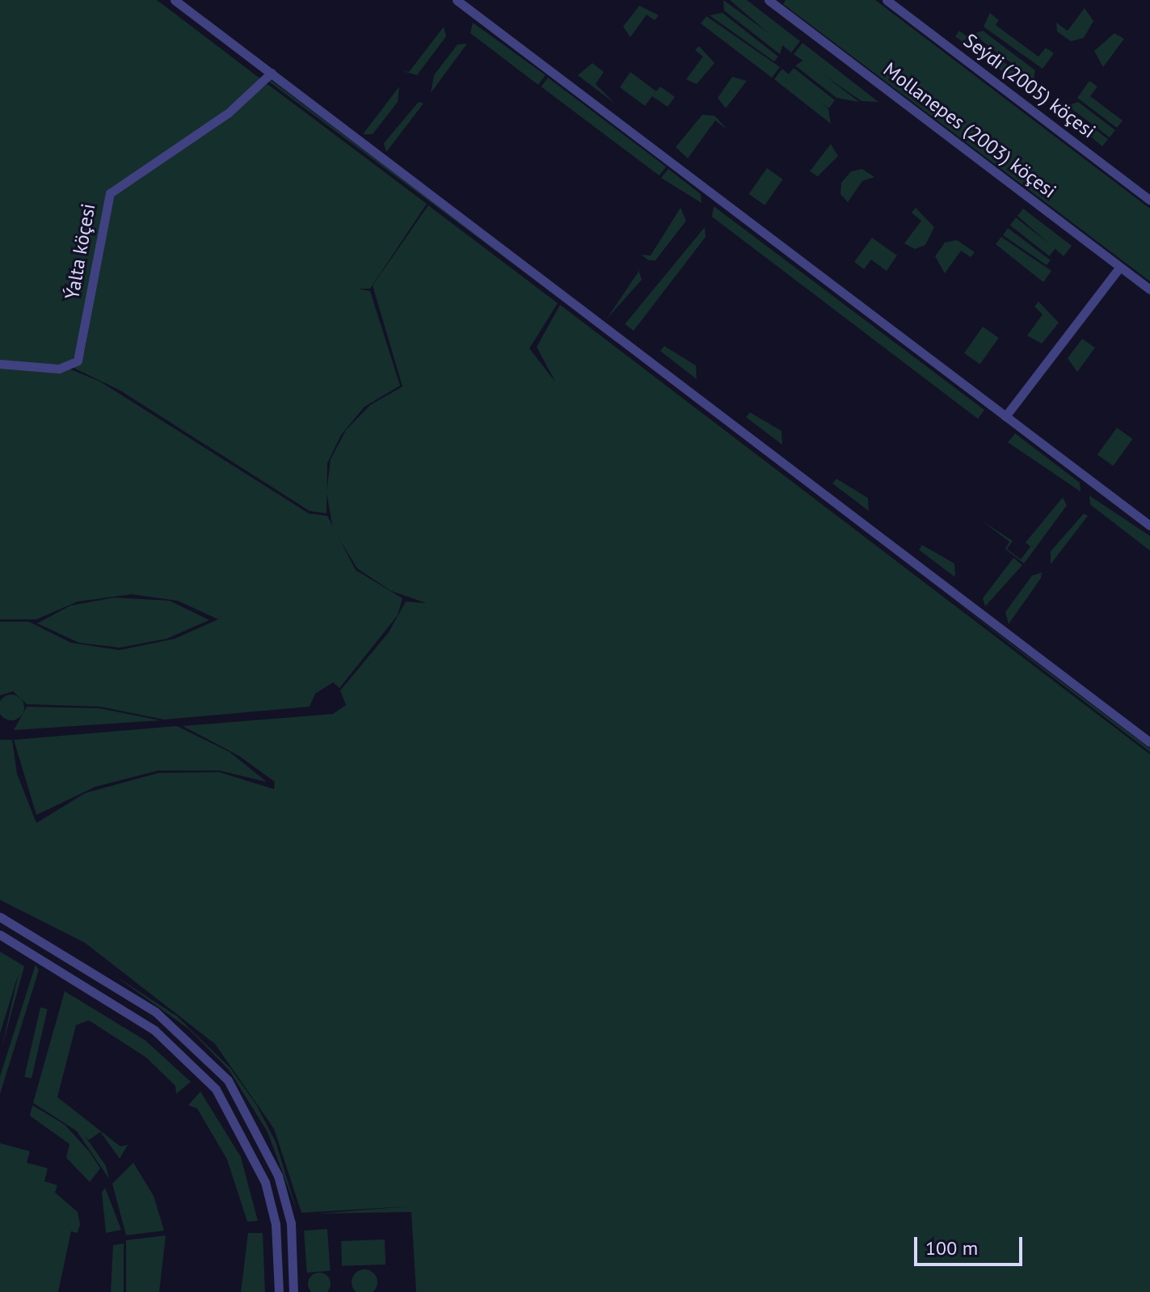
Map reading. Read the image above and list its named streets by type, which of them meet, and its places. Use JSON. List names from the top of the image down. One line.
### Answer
{"streets":{"street":["Seýdi (2005) köçesi","Mollanepes (2003) köçesi","Ýalta köçesi"]},"scale_bar":"100 m"}
